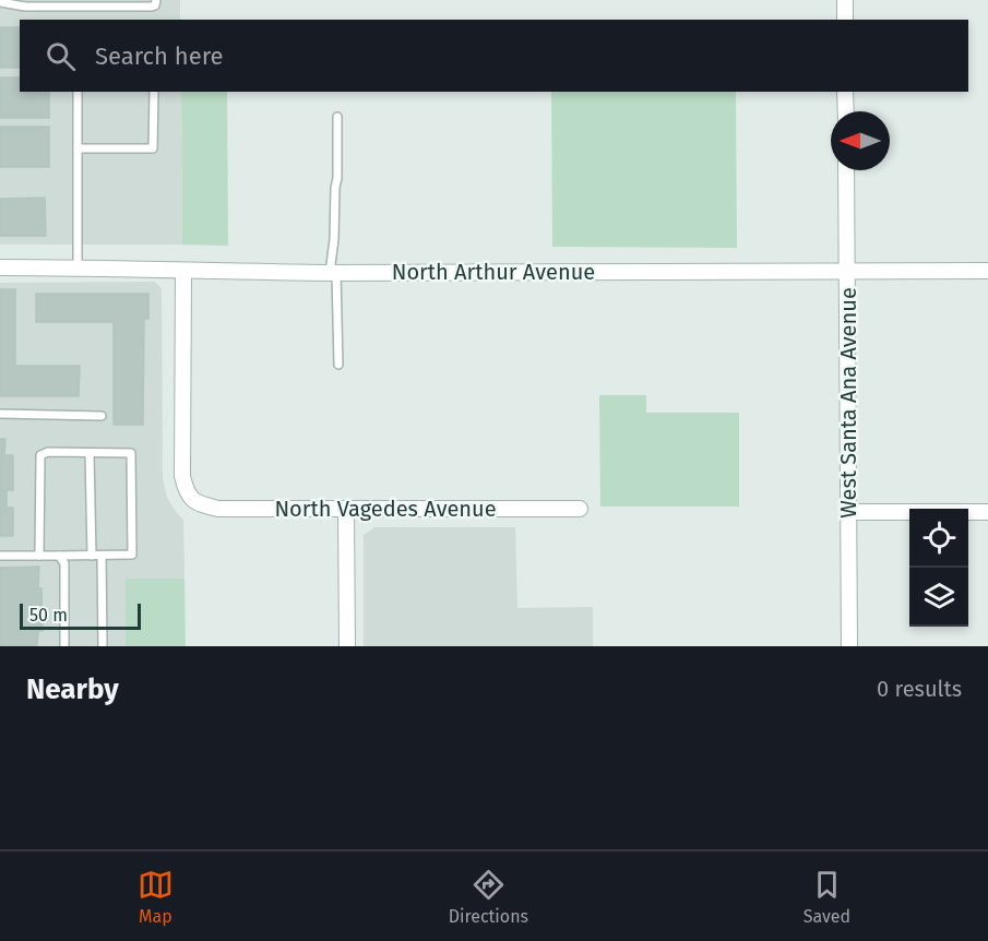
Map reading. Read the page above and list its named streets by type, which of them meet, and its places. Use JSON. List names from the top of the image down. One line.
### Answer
{"streets":{"street":["North Arthur Avenue","West Santa Ana Avenue","North Vagedes Avenue"]},"crossings":[["North Arthur Avenue","West Santa Ana Avenue"],["North Arthur Avenue","North Vagedes Avenue"]],"scale_bar":"50 m","north":"left","page":{"search":"Search here","scale":"50 m","heading":["Nearby","0 results"],"nav":["Map","Directions","Saved"]}}
